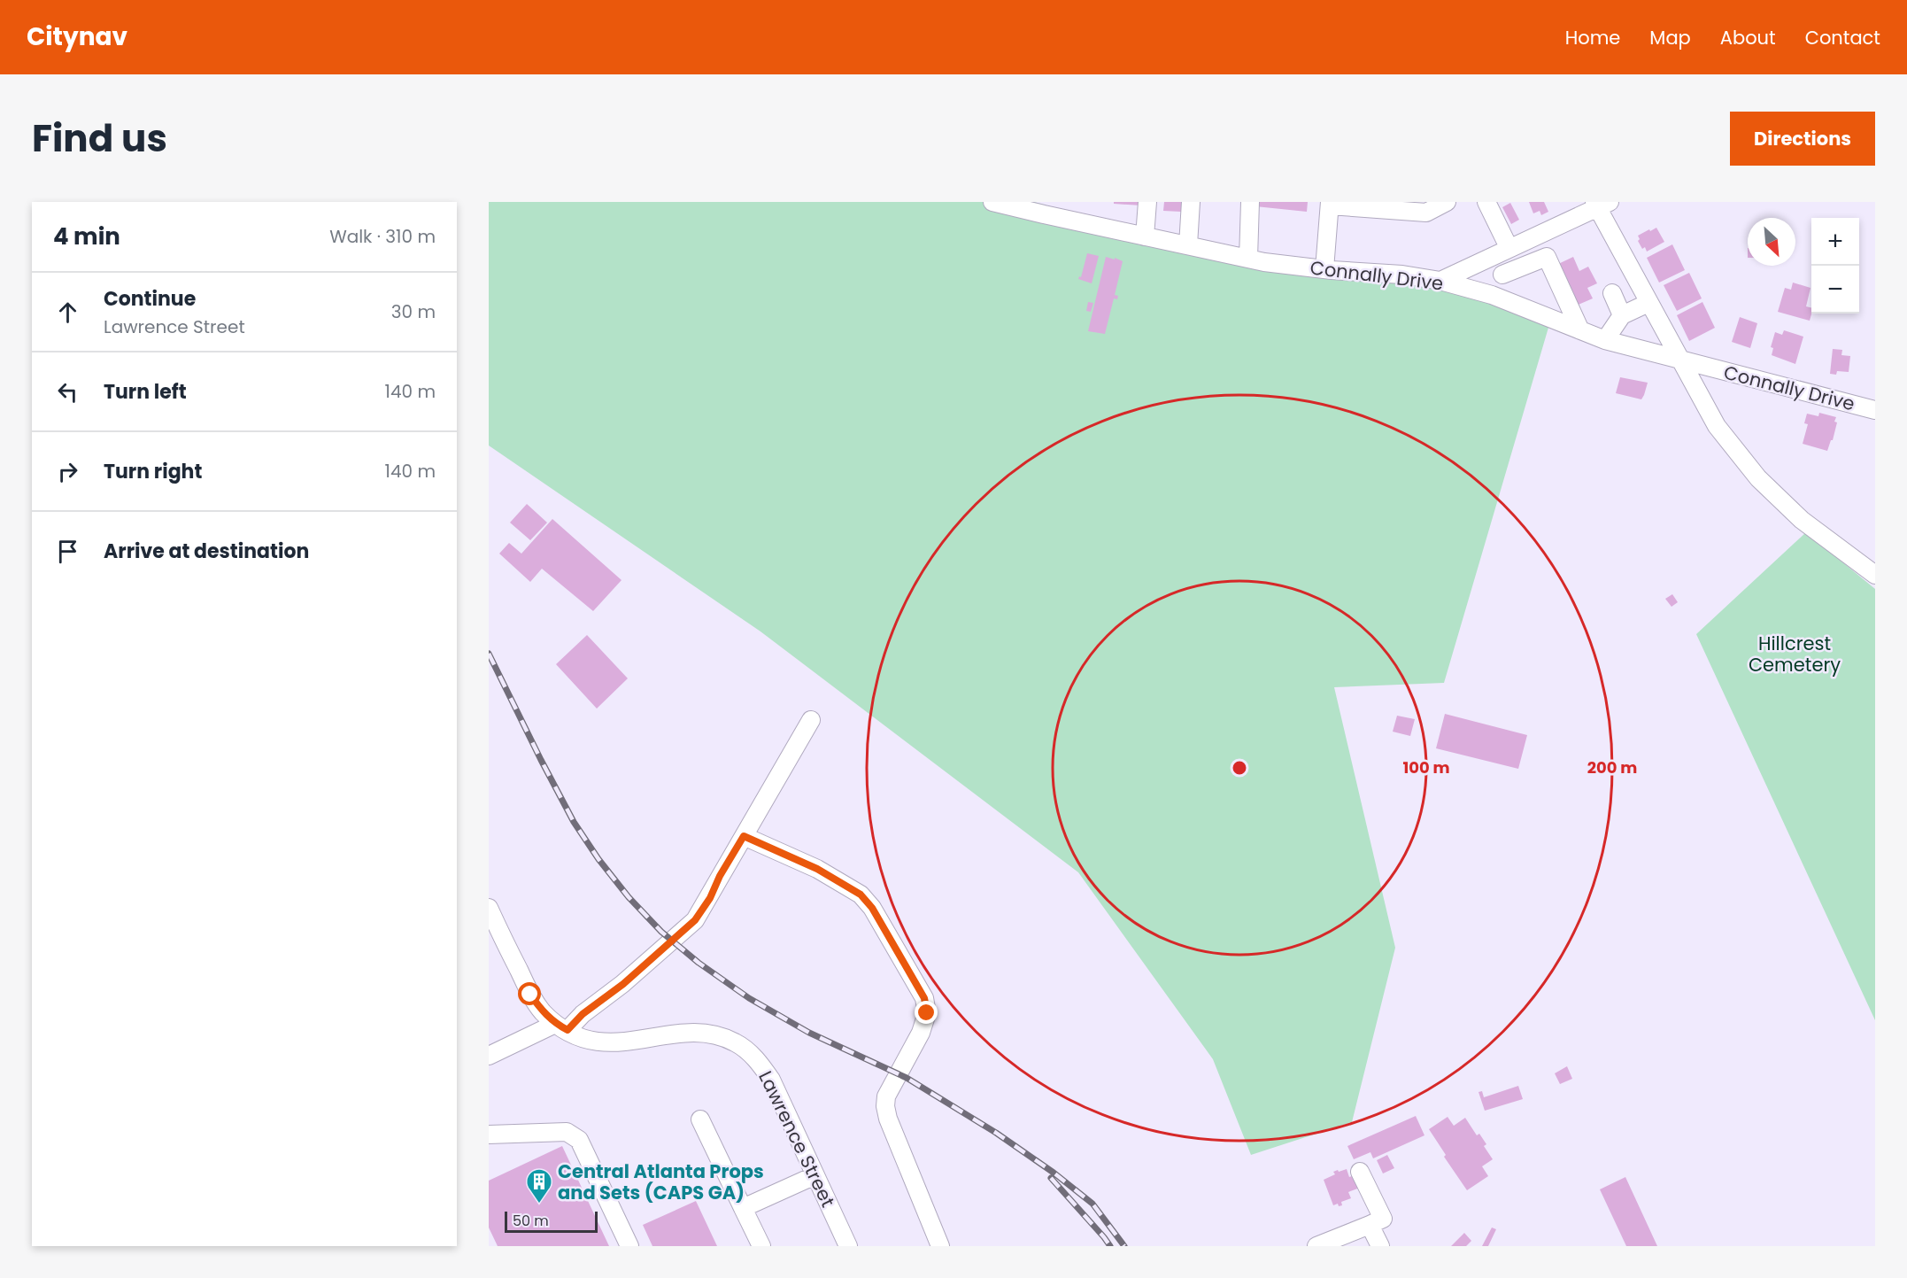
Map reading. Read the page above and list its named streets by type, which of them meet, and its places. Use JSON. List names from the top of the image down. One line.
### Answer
{"streets":{"street":["Connally Drive","Lawrence Street"]},"parks":["Hillcrest Cemetery"],"places":{"building":["Central Atlanta Props and Sets (CAPS GA)"]},"scale_bar":"50 m","north":"bottom right","page":{"header":"Citynav","nav":["Home","Map","About","Contact"],"title":"Find us","buttons":"Directions","heading":["4 min","Walk · 310 m"],"map_buttons":["+","−"],"list":[["Continue","Lawrence Street","30 m"],["Turn left","140 m"],["Turn right","140 m"],"Arrive at destination"],"scale":"50 m"},"rings":["100 m","200 m"]}
